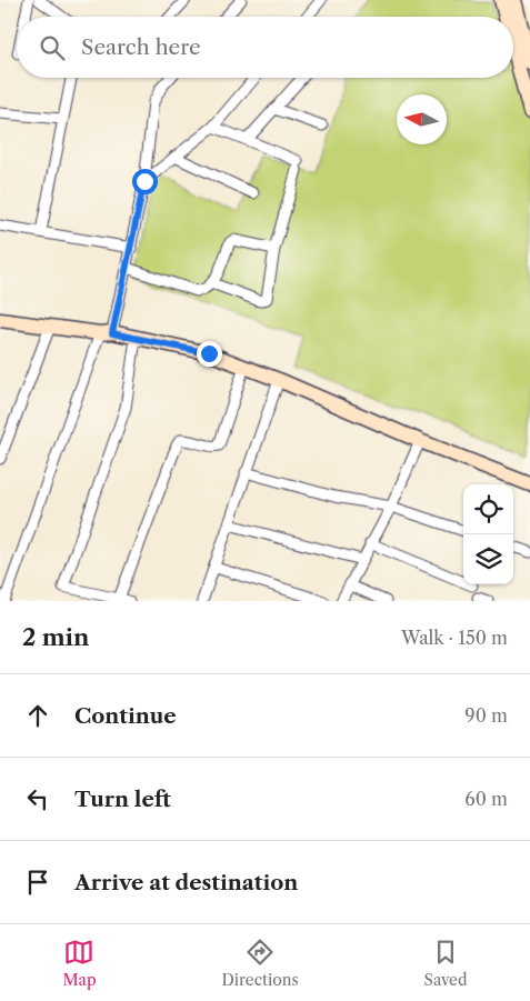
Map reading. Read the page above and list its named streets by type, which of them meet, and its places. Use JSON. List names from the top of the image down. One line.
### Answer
{"north":"left","page":{"search":"Search here","heading":["2 min","Walk · 150 m"],"list":[["Continue","90 m"],["Turn left","60 m"],"Arrive at destination"],"nav":["Map","Directions","Saved"]}}
